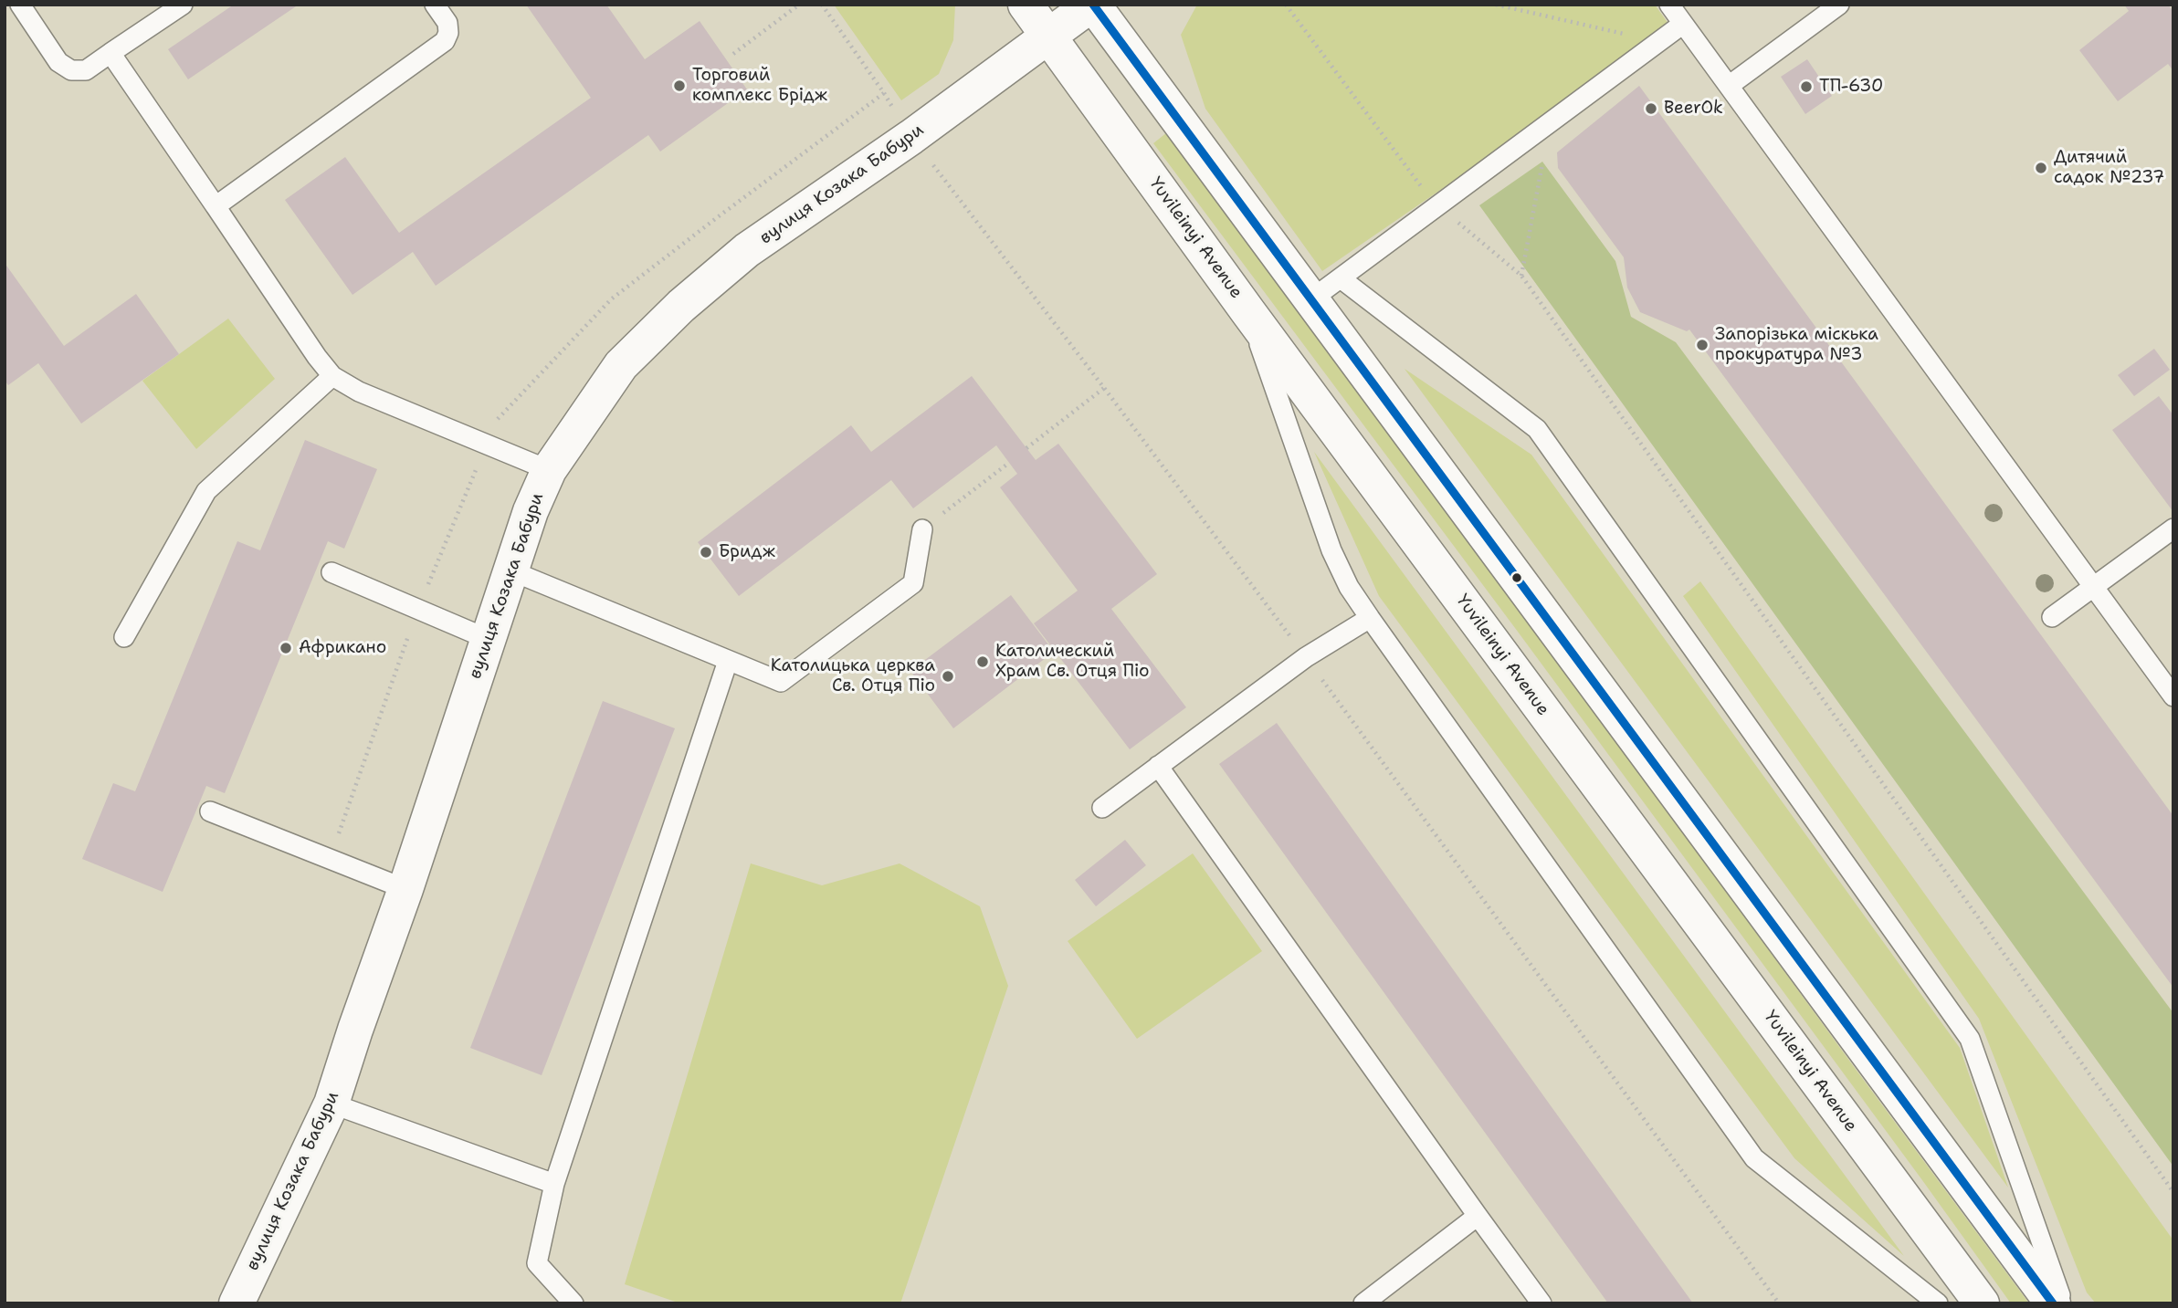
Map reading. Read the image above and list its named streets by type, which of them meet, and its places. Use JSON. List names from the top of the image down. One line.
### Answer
{"streets":{"street":["вулиця Козака Бабури","Yuvileinyi Avenue"]},"crossings":[["вулиця Козака Бабури","Yuvileinyi Avenue"]],"places":["Торговий комплекс Брідж","ТП-630","BeerOk","Дитячий садок №237","Запорізька міскька прокуратура №3","Бридж","Африкано","Католический Храм Св. Отця Піо","Католицька церква Св. Отця Піо"]}
